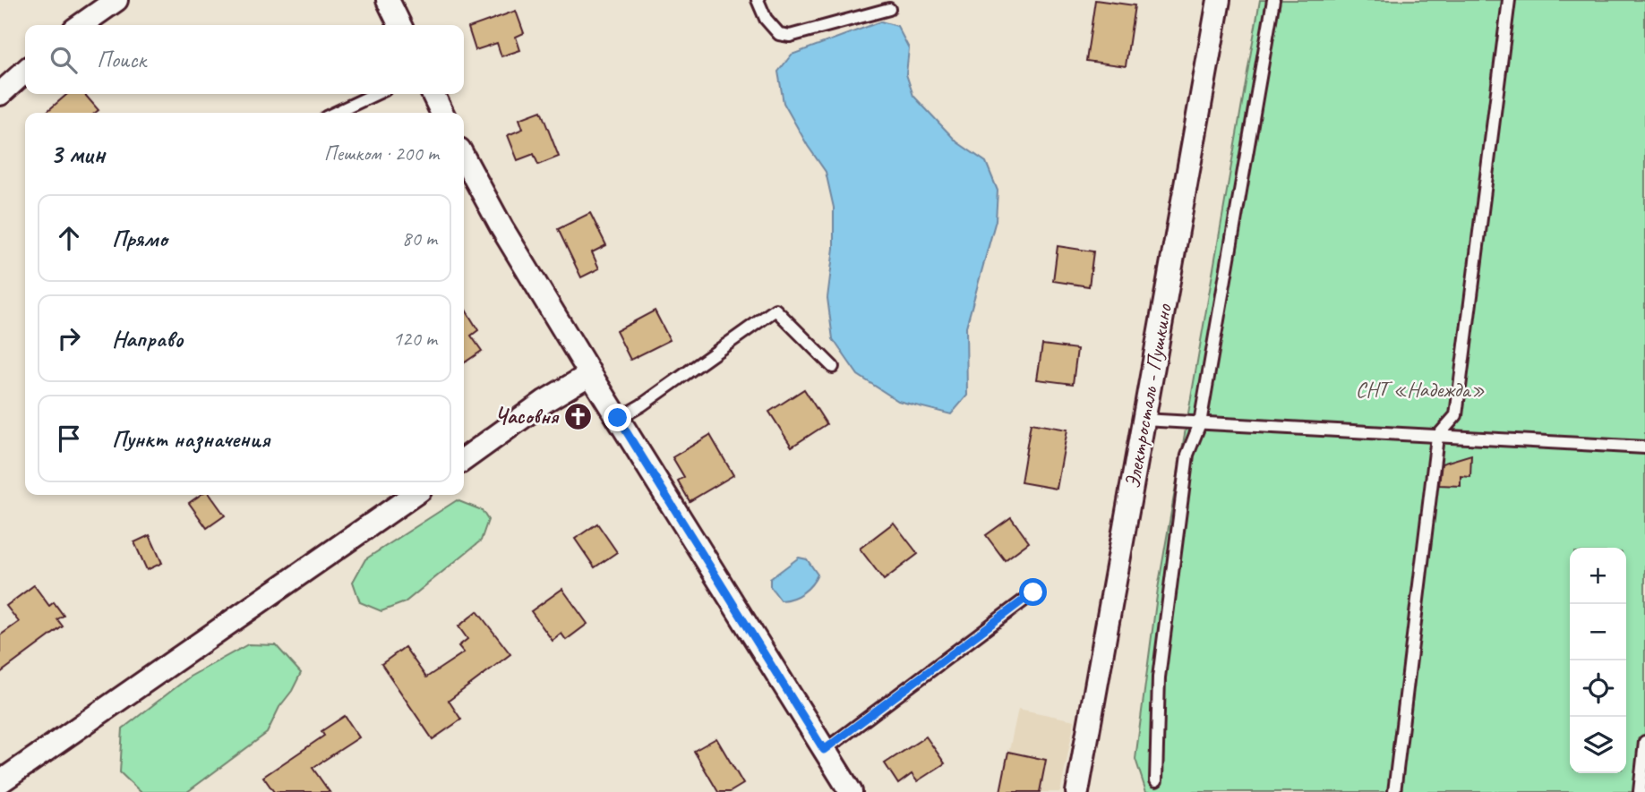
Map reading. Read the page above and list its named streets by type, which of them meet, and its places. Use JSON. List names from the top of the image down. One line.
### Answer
{"streets":{"street":["Электросталь - Пушкино"]},"parks":["СНТ «Надежда»"],"places":{"church":["Часовня"]},"page":{"search":"Поиск","heading":["3 мин","Пешком · 200 m"],"list":[["Прямо","80 m"],["Направо","120 m"],"Пункт назначения"],"map_buttons":["+","−"]}}
